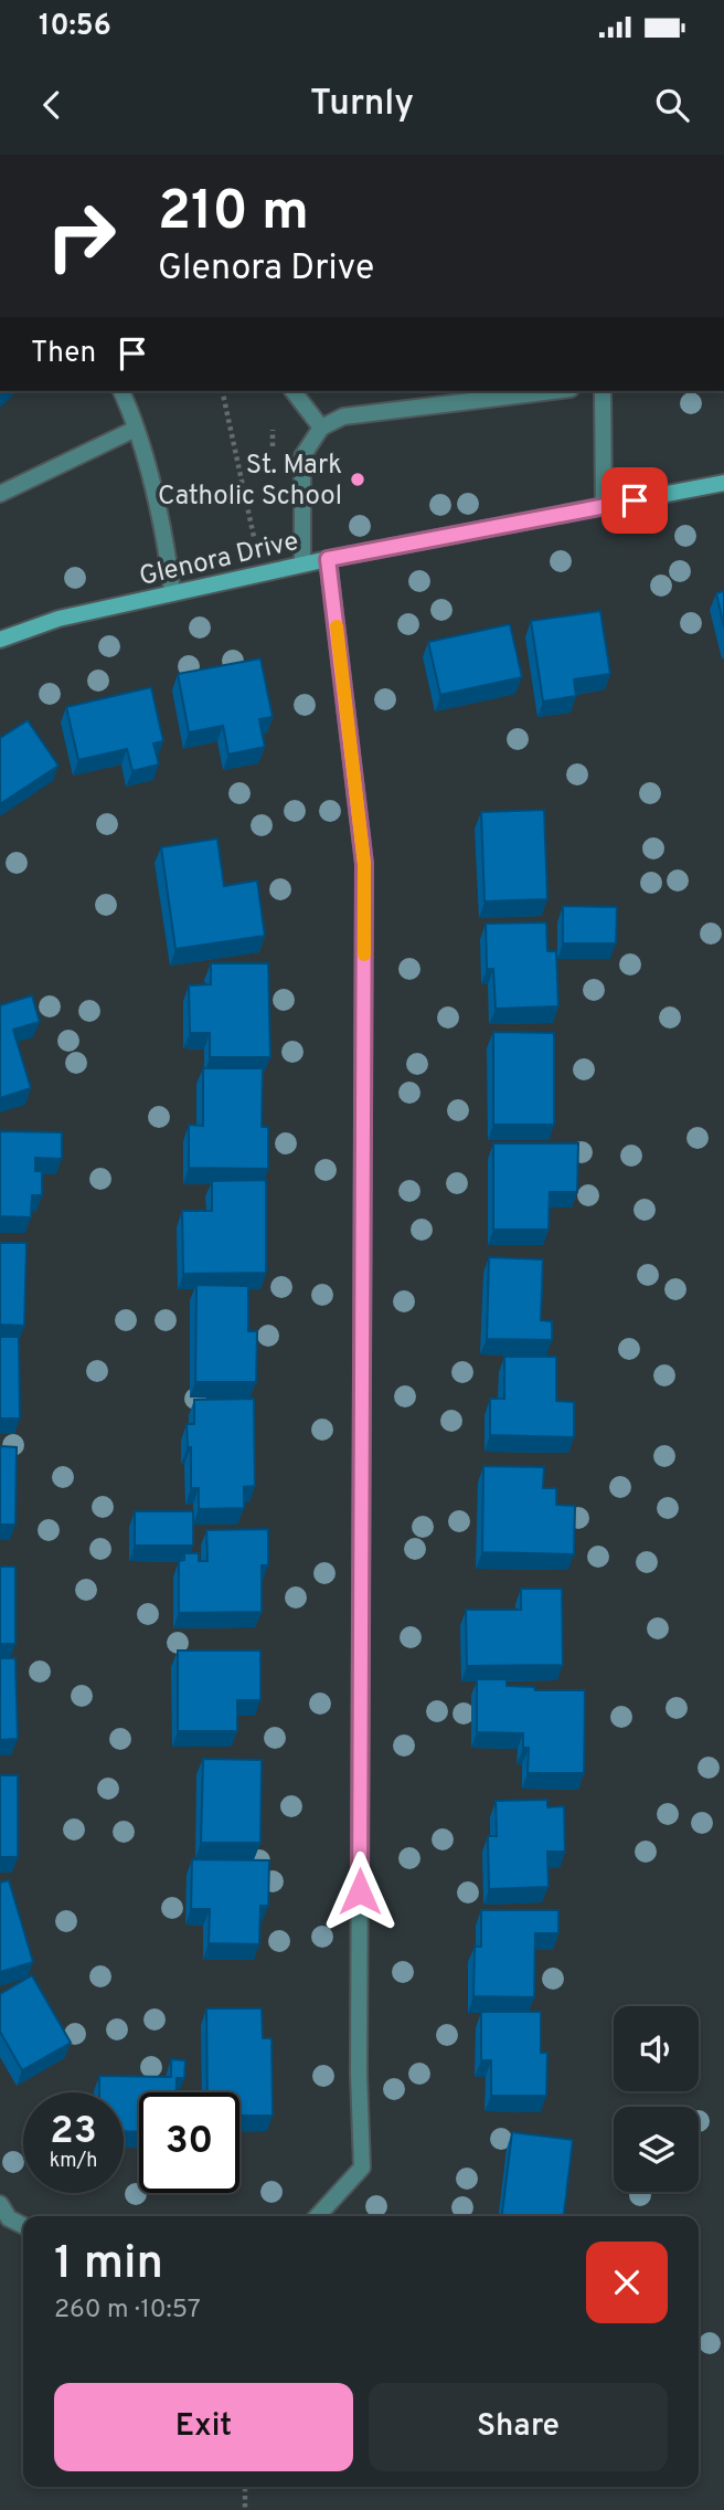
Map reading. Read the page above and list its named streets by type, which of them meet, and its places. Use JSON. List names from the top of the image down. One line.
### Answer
{"streets":{"street":["Glenora Drive"]},"places":["St. Mark Catholic School"],"page":{"status":"10:56","header":"Turnly","turn":["210 m","Glenora Drive"],"then":"Then","speed":"23 km/h","limit":"30","heading":["1 min","260 m · 10:57"],"buttons":["Exit","Share"]}}
